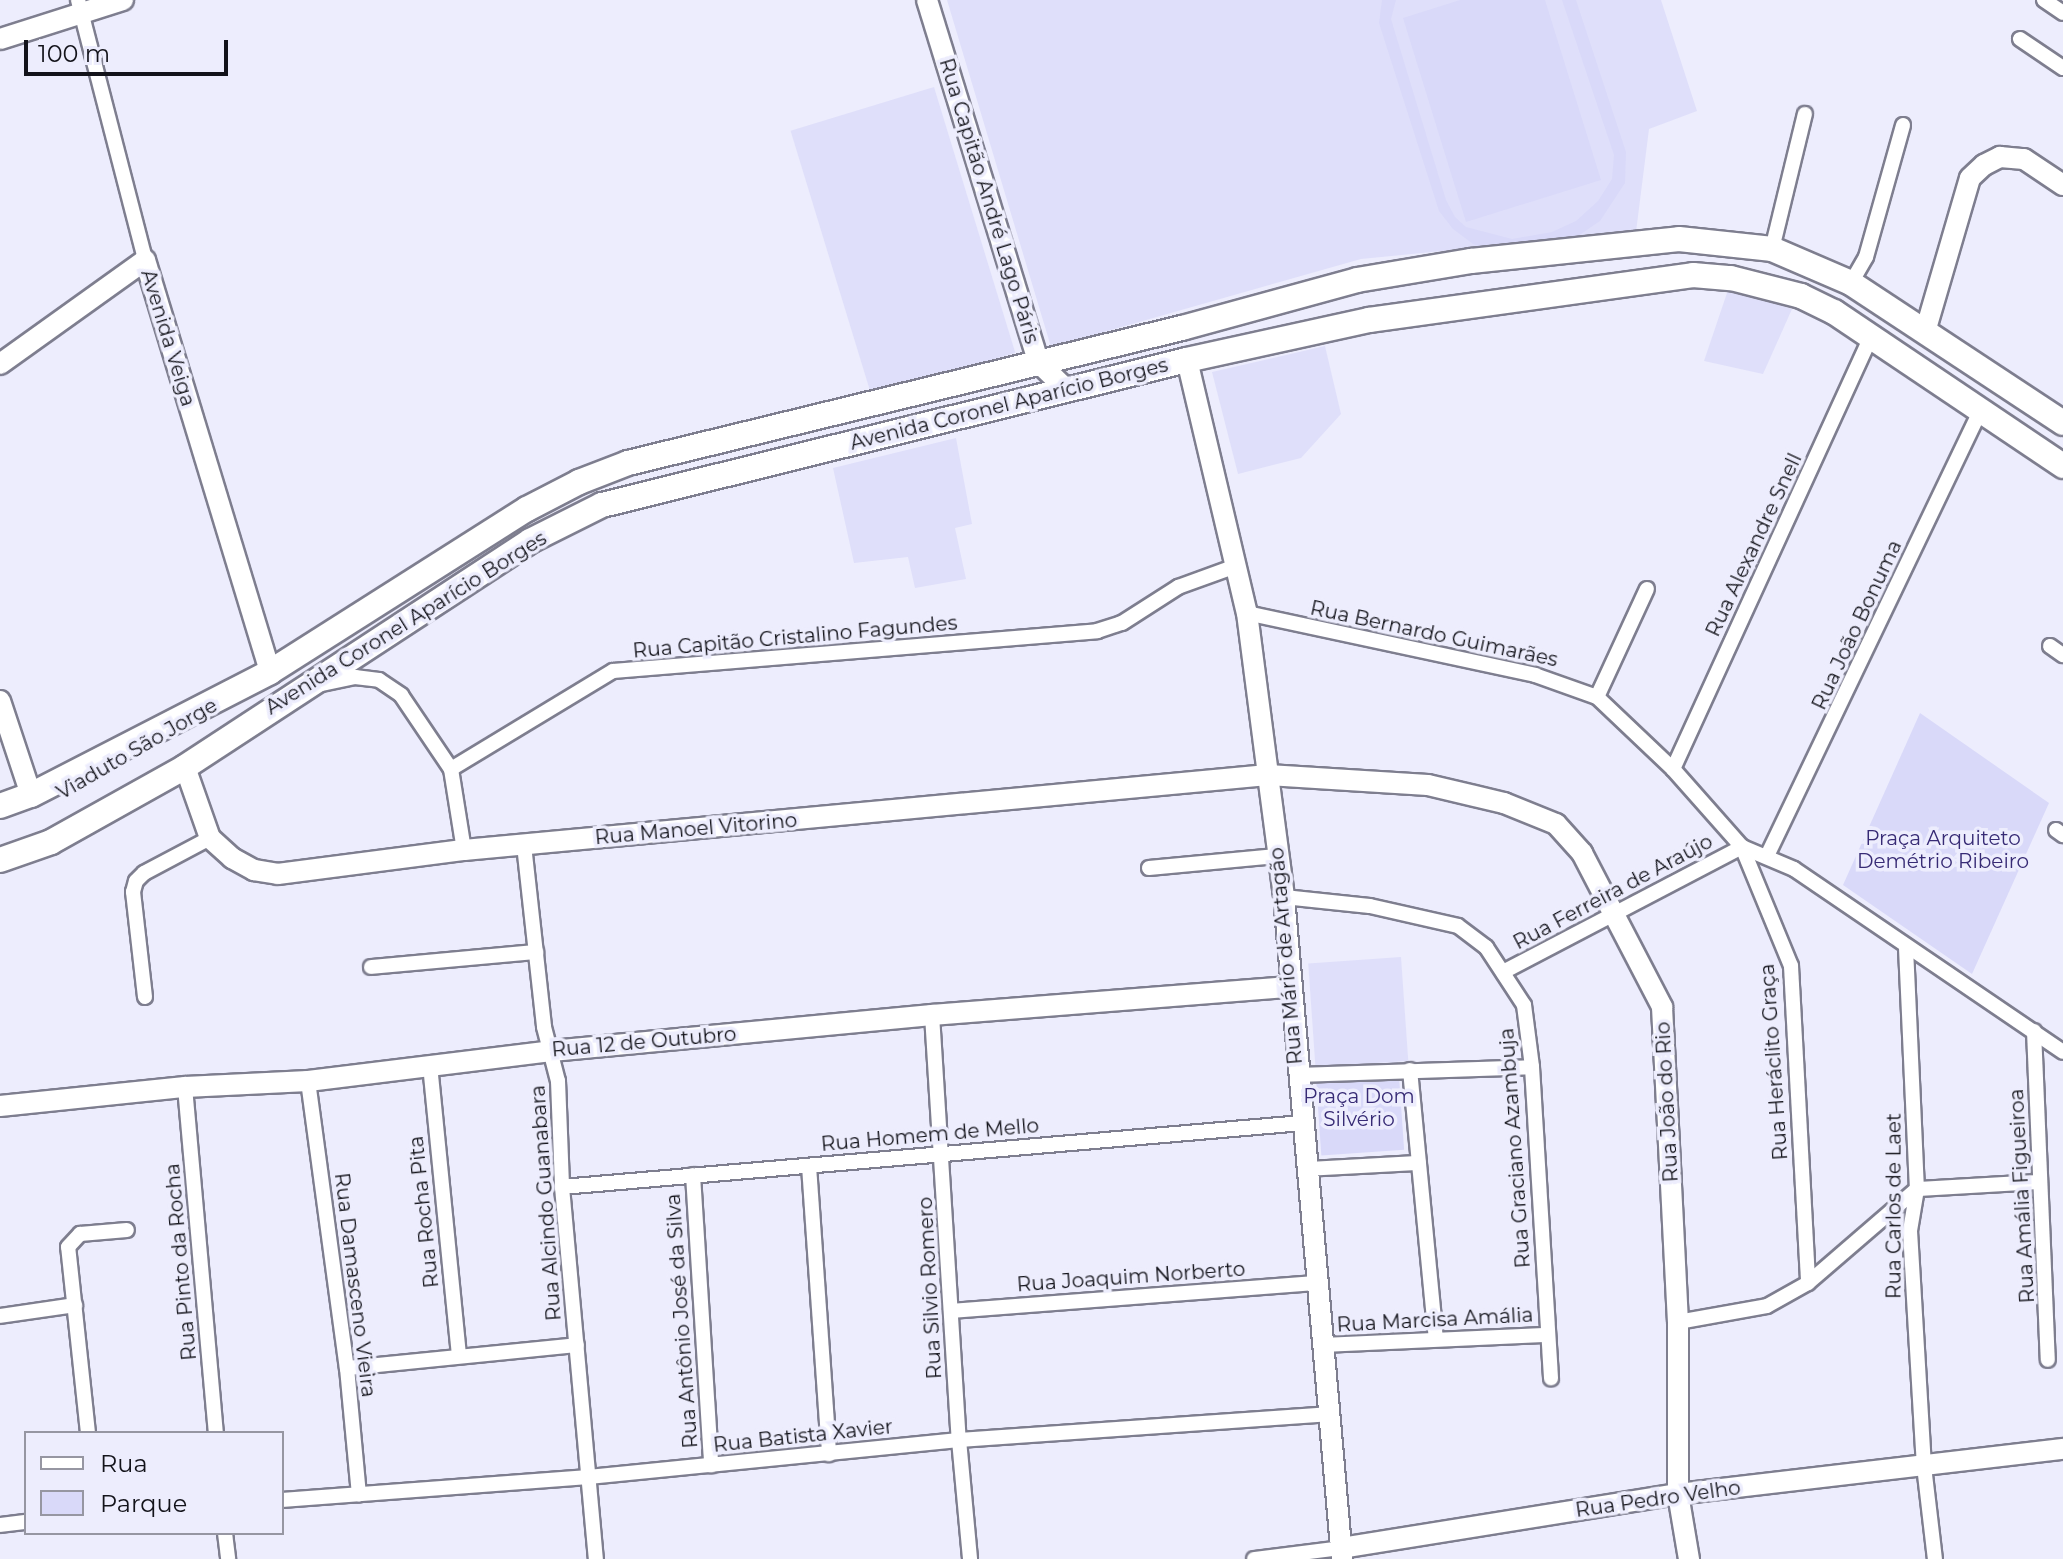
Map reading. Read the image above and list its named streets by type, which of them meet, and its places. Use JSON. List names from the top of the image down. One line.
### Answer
{"streets":{"main road":["Avenida Coronel Aparício Borges","Viaduto São Jorge"],"street":["Rua Capitão André Lago Páris","Avenida Veiga","Rua Alexandre Snell","Rua João Bonuma","Rua Bernardo Guimarães","Rua Capitão Cristalino Fagundes","Rua Manoel Vitorino","Rua Ferreira de Araújo","Rua Mário de Artagão","Rua 12 de Outubro","Rua Heráclito Graça","Rua João do Rio","Rua Homem de Mello","Rua Graciano Azambuja","Rua Amália Figueiroa","Rua Alcindo Guanabara","Rua Carlos de Laet","Rua Rocha Pita","Rua Pinto da Rocha","Rua Joaquim Norberto","Rua Damasceno Vieira","Rua Silvio Romero","Rua Marcisa Amália","Rua Antônio José da Silva","Rua Batista Xavier","Rua Pedro Velho"]},"crossings":[["Rua Capitão André Lago Páris","Avenida Coronel Aparício Borges"],["Avenida Veiga","Avenida Coronel Aparício Borges"],["Avenida Veiga","Viaduto São Jorge"],["Avenida Coronel Aparício Borges","Rua Alexandre Snell"],["Avenida Coronel Aparício Borges","Rua João Bonuma"],["Avenida Coronel Aparício Borges","Viaduto São Jorge"],["Avenida Coronel Aparício Borges","Rua Mário de Artagão"],["Rua Alexandre Snell","Rua Bernardo Guimarães"],["Rua João Bonuma","Rua Bernardo Guimarães"],["Rua Bernardo Guimarães","Rua Ferreira de Araújo"],["Rua Bernardo Guimarães","Rua Mário de Artagão"],["Rua Bernardo Guimarães","Rua Heráclito Graça"],["Rua Bernardo Guimarães","Rua Amália Figueiroa"],["Rua Bernardo Guimarães","Rua Carlos de Laet"],["Rua Capitão Cristalino Fagundes","Rua Mário de Artagão"],["Rua Manoel Vitorino","Rua Mário de Artagão"],["Rua Manoel Vitorino","Rua João do Rio"],["Rua Manoel Vitorino","Rua Alcindo Guanabara"],["Rua Ferreira de Araújo","Rua Heráclito Graça"],["Rua Ferreira de Araújo","Rua João do Rio"],["Rua Ferreira de Araújo","Rua Graciano Azambuja"],["Rua Mário de Artagão","Rua 12 de Outubro"],["Rua Mário de Artagão","Rua João do Rio"],["Rua Mário de Artagão","Rua Homem de Mello"],["Rua Mário de Artagão","Rua Graciano Azambuja"],["Rua Mário de Artagão","Rua Joaquim Norberto"],["Rua Mário de Artagão","Rua Marcisa Amália"],["Rua Mário de Artagão","Rua Batista Xavier"],["Rua Mário de Artagão","Rua Pedro Velho"],["Rua 12 de Outubro","Rua Alcindo Guanabara"],["Rua 12 de Outubro","Rua Rocha Pita"],["Rua 12 de Outubro","Rua Pinto da Rocha"],["Rua 12 de Outubro","Rua Damasceno Vieira"],["Rua 12 de Outubro","Rua Silvio Romero"],["Rua João do Rio","Rua Pedro Velho"],["Rua Homem de Mello","Rua Alcindo Guanabara"],["Rua Homem de Mello","Rua Silvio Romero"],["Rua Homem de Mello","Rua Antônio José da Silva"],["Rua Graciano Azambuja","Rua Marcisa Amália"],["Rua Alcindo Guanabara","Rua Batista Xavier"],["Rua Carlos de Laet","Rua Pedro Velho"],["Rua Joaquim Norberto","Rua Silvio Romero"],["Rua Damasceno Vieira","Rua Batista Xavier"],["Rua Silvio Romero","Rua Batista Xavier"],["Rua Antônio José da Silva","Rua Batista Xavier"]],"parks":["Praça Arquiteto Demétrio Ribeiro","Praça Dom Silvério"],"legend":["Rua","Parque"],"scale_bar":"100 m"}
